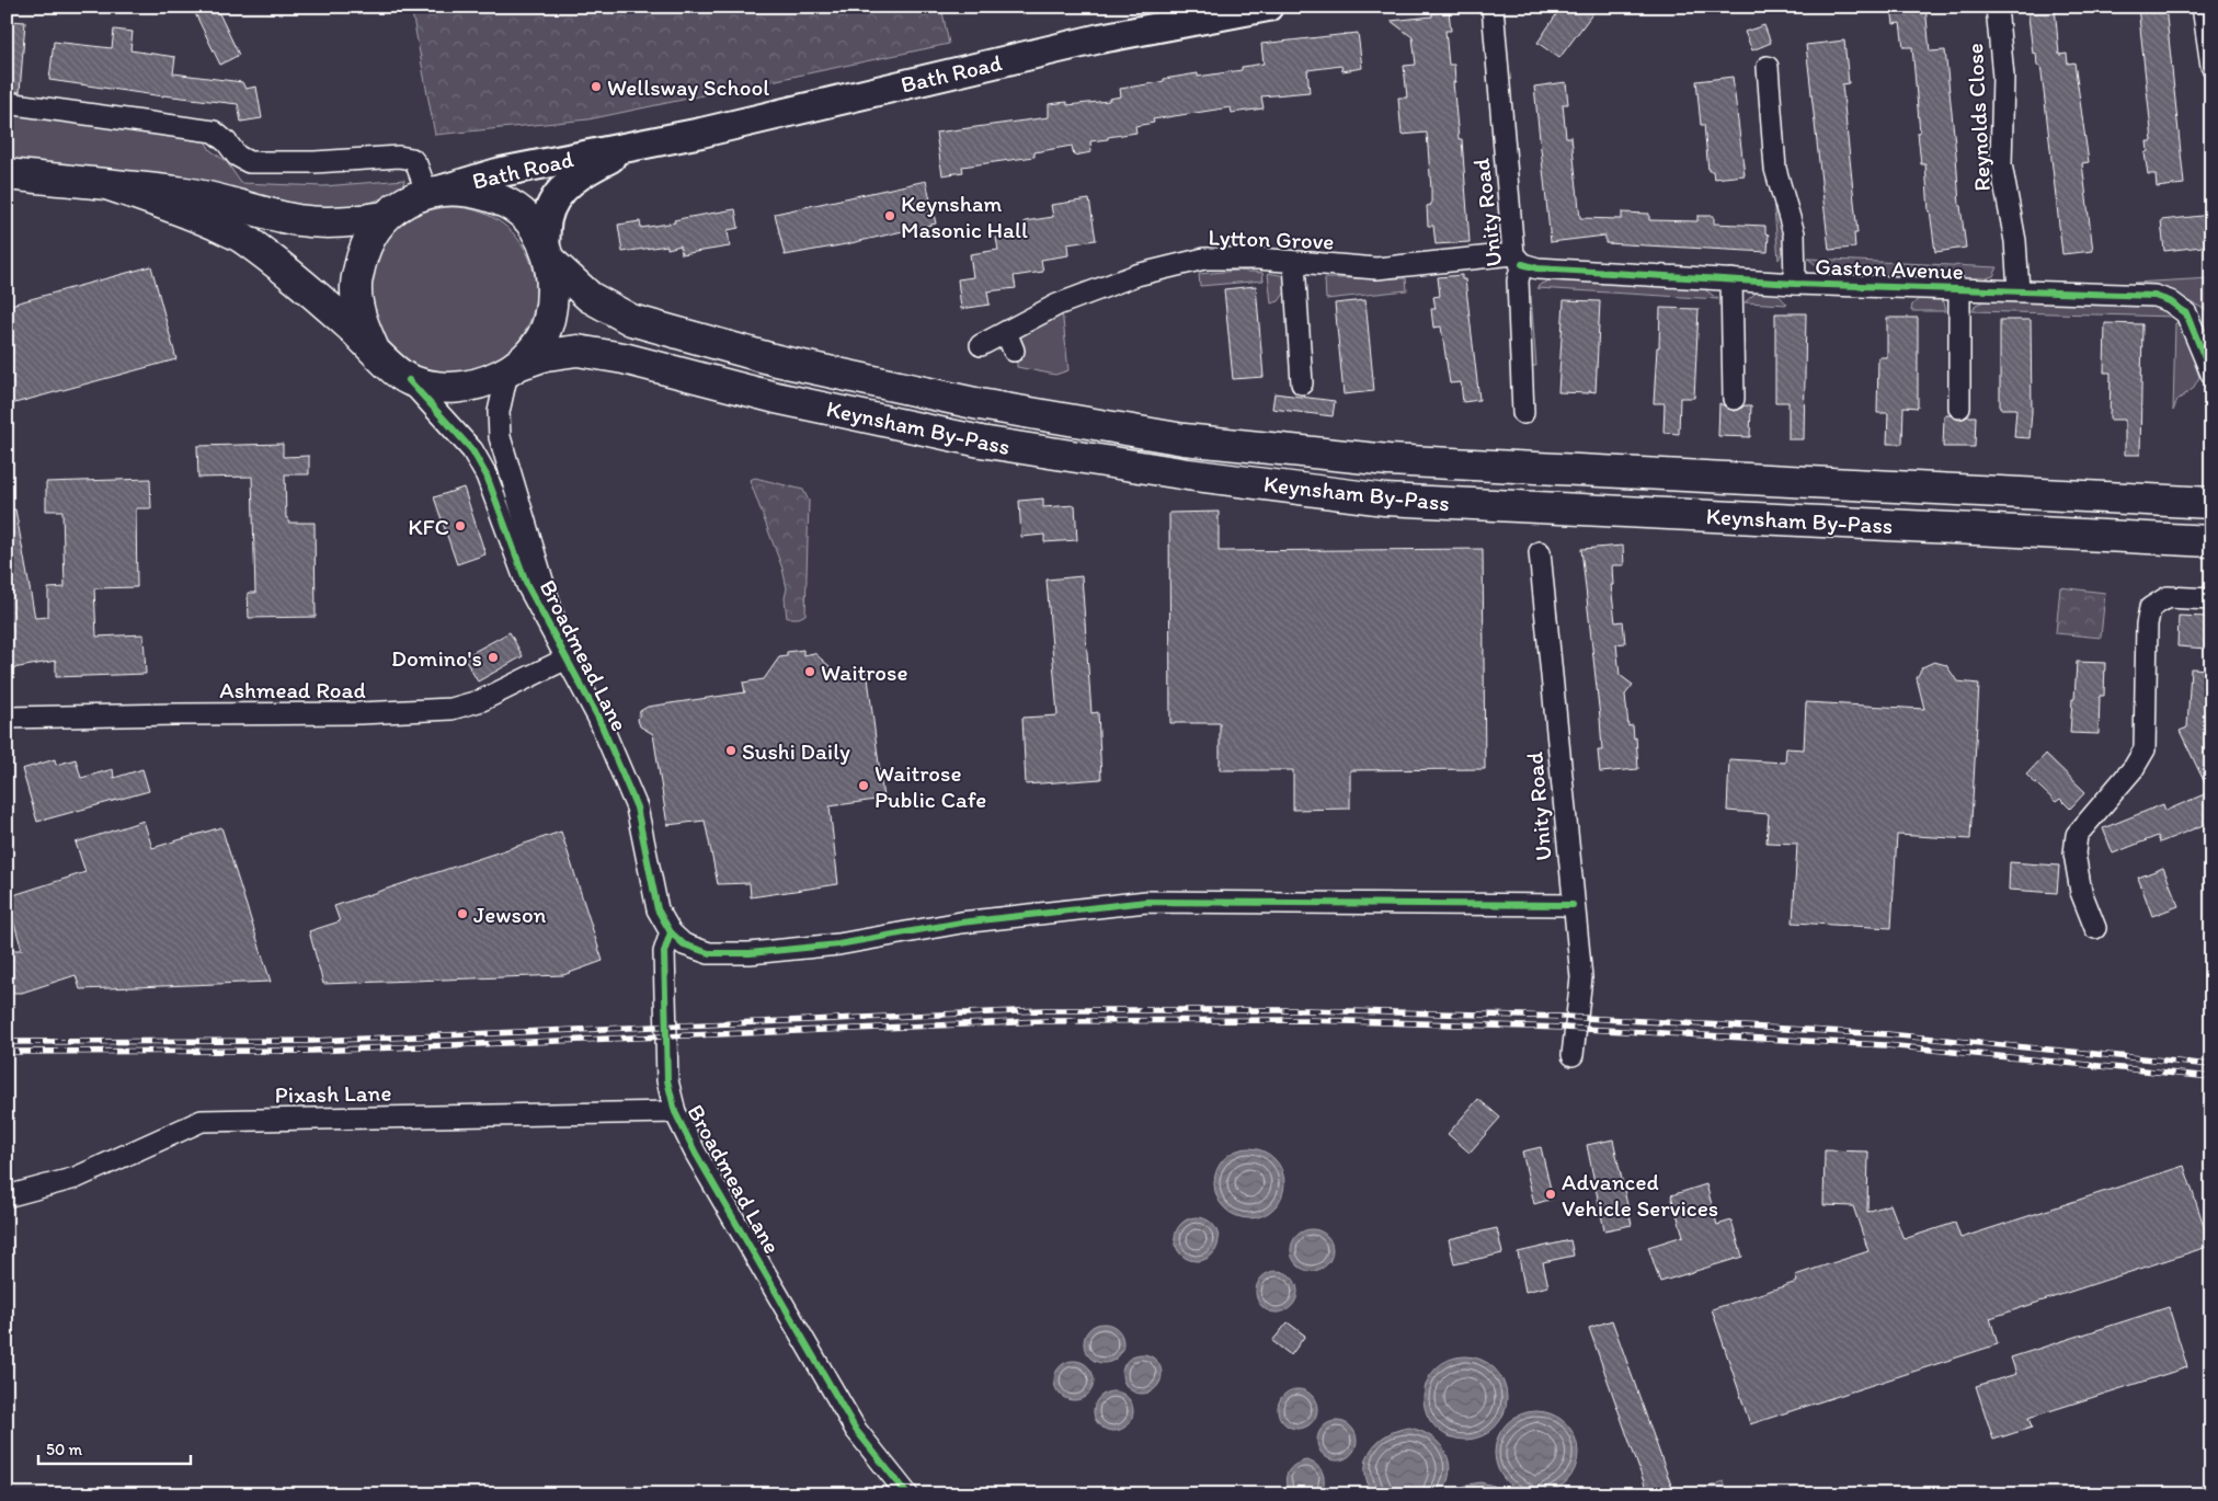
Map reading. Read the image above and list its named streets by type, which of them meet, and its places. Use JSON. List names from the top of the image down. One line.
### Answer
{"streets":{"highway":["Keynsham By-Pass"],"main road":["Bath Road"],"street":["Reynolds Close","Unity Road","Lytton Grove","Gaston Avenue","Broadmead Lane","Ashmead Road","Pixash Lane"]},"crossings":[["Bath Road","Keynsham By-Pass"],["Reynolds Close","Gaston Avenue"],["Unity Road","Lytton Grove"],["Unity Road","Gaston Avenue"],["Lytton Grove","Gaston Avenue"],["Keynsham By-Pass","Broadmead Lane"],["Broadmead Lane","Ashmead Road"],["Broadmead Lane","Pixash Lane"]],"places":["Wellsway School","Keynsham Masonic Hall","KFC","Domino's","Waitrose","Sushi Daily","Waitrose Public Cafe","Jewson","Advanced Vehicle Services"],"scale_bar":"50 m"}
